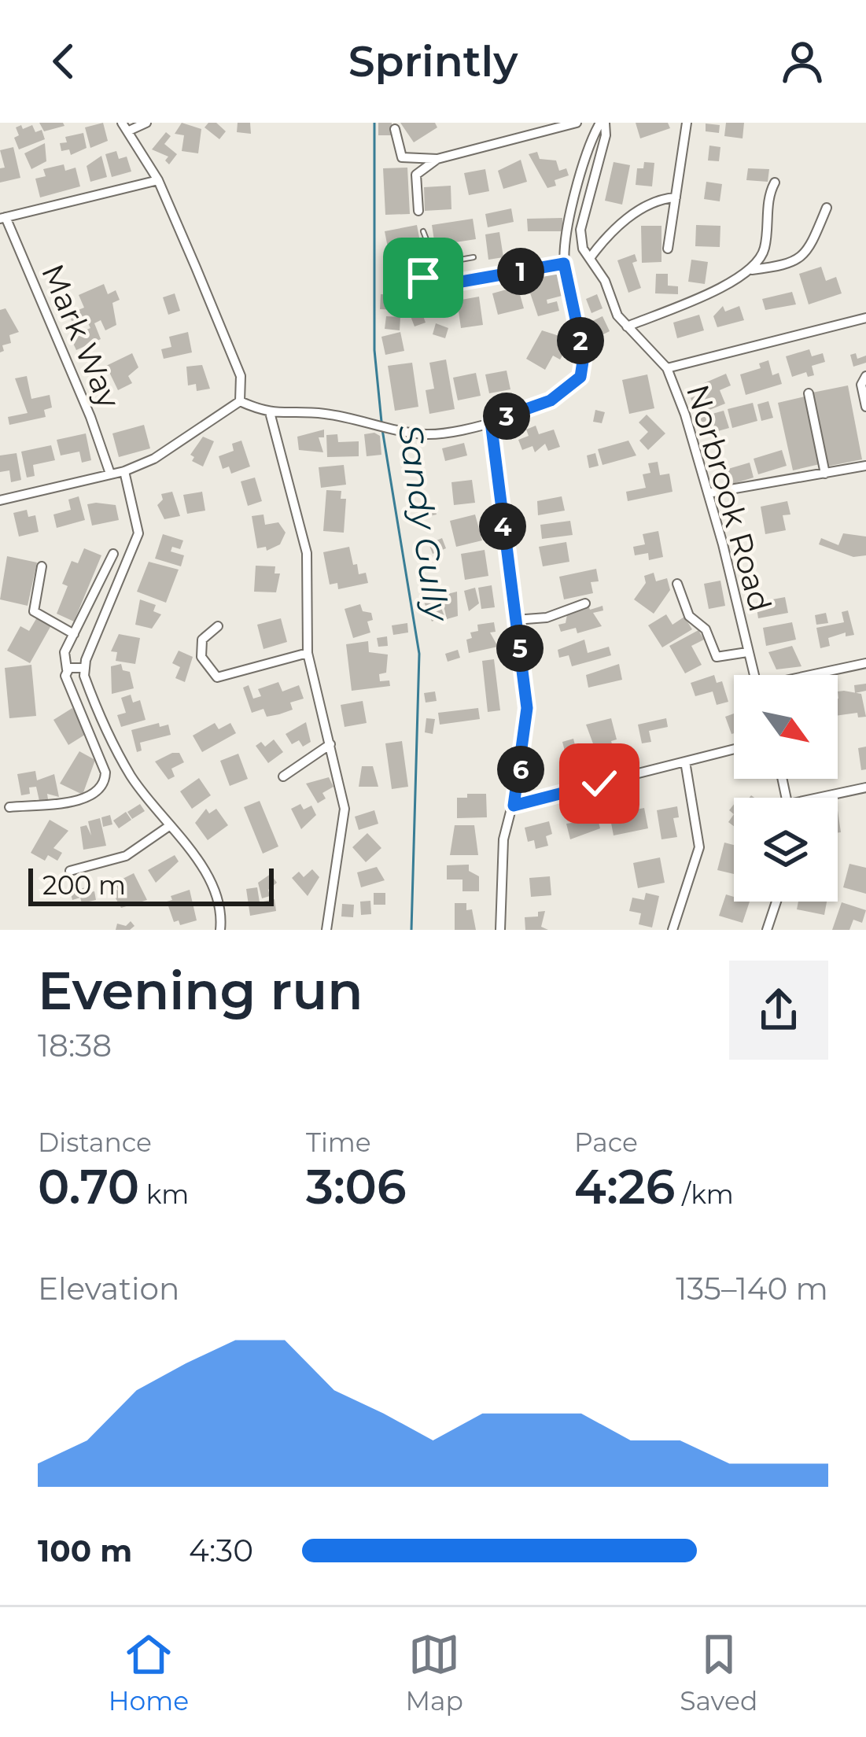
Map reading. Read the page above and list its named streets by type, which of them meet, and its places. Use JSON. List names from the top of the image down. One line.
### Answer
{"streets":{"street":["Mark Way","Norbrook Road"]},"water":["Sandy Gully"],"scale_bar":"200 m","north":"bottom right","page":{"header":"Sprintly","pins":["1","2","3","4","5","6"],"scale":"200 m","heading":["Evening run","18:38"],"stats":[["Distance","0.70 km"],["Time","3:06"],["Pace","4:26 /km"]],"chart":["Elevation","135–140 m"],"list":[{"name":"100 m","note":"4:30"}],"tabs":["Home","Map","Saved"]}}
